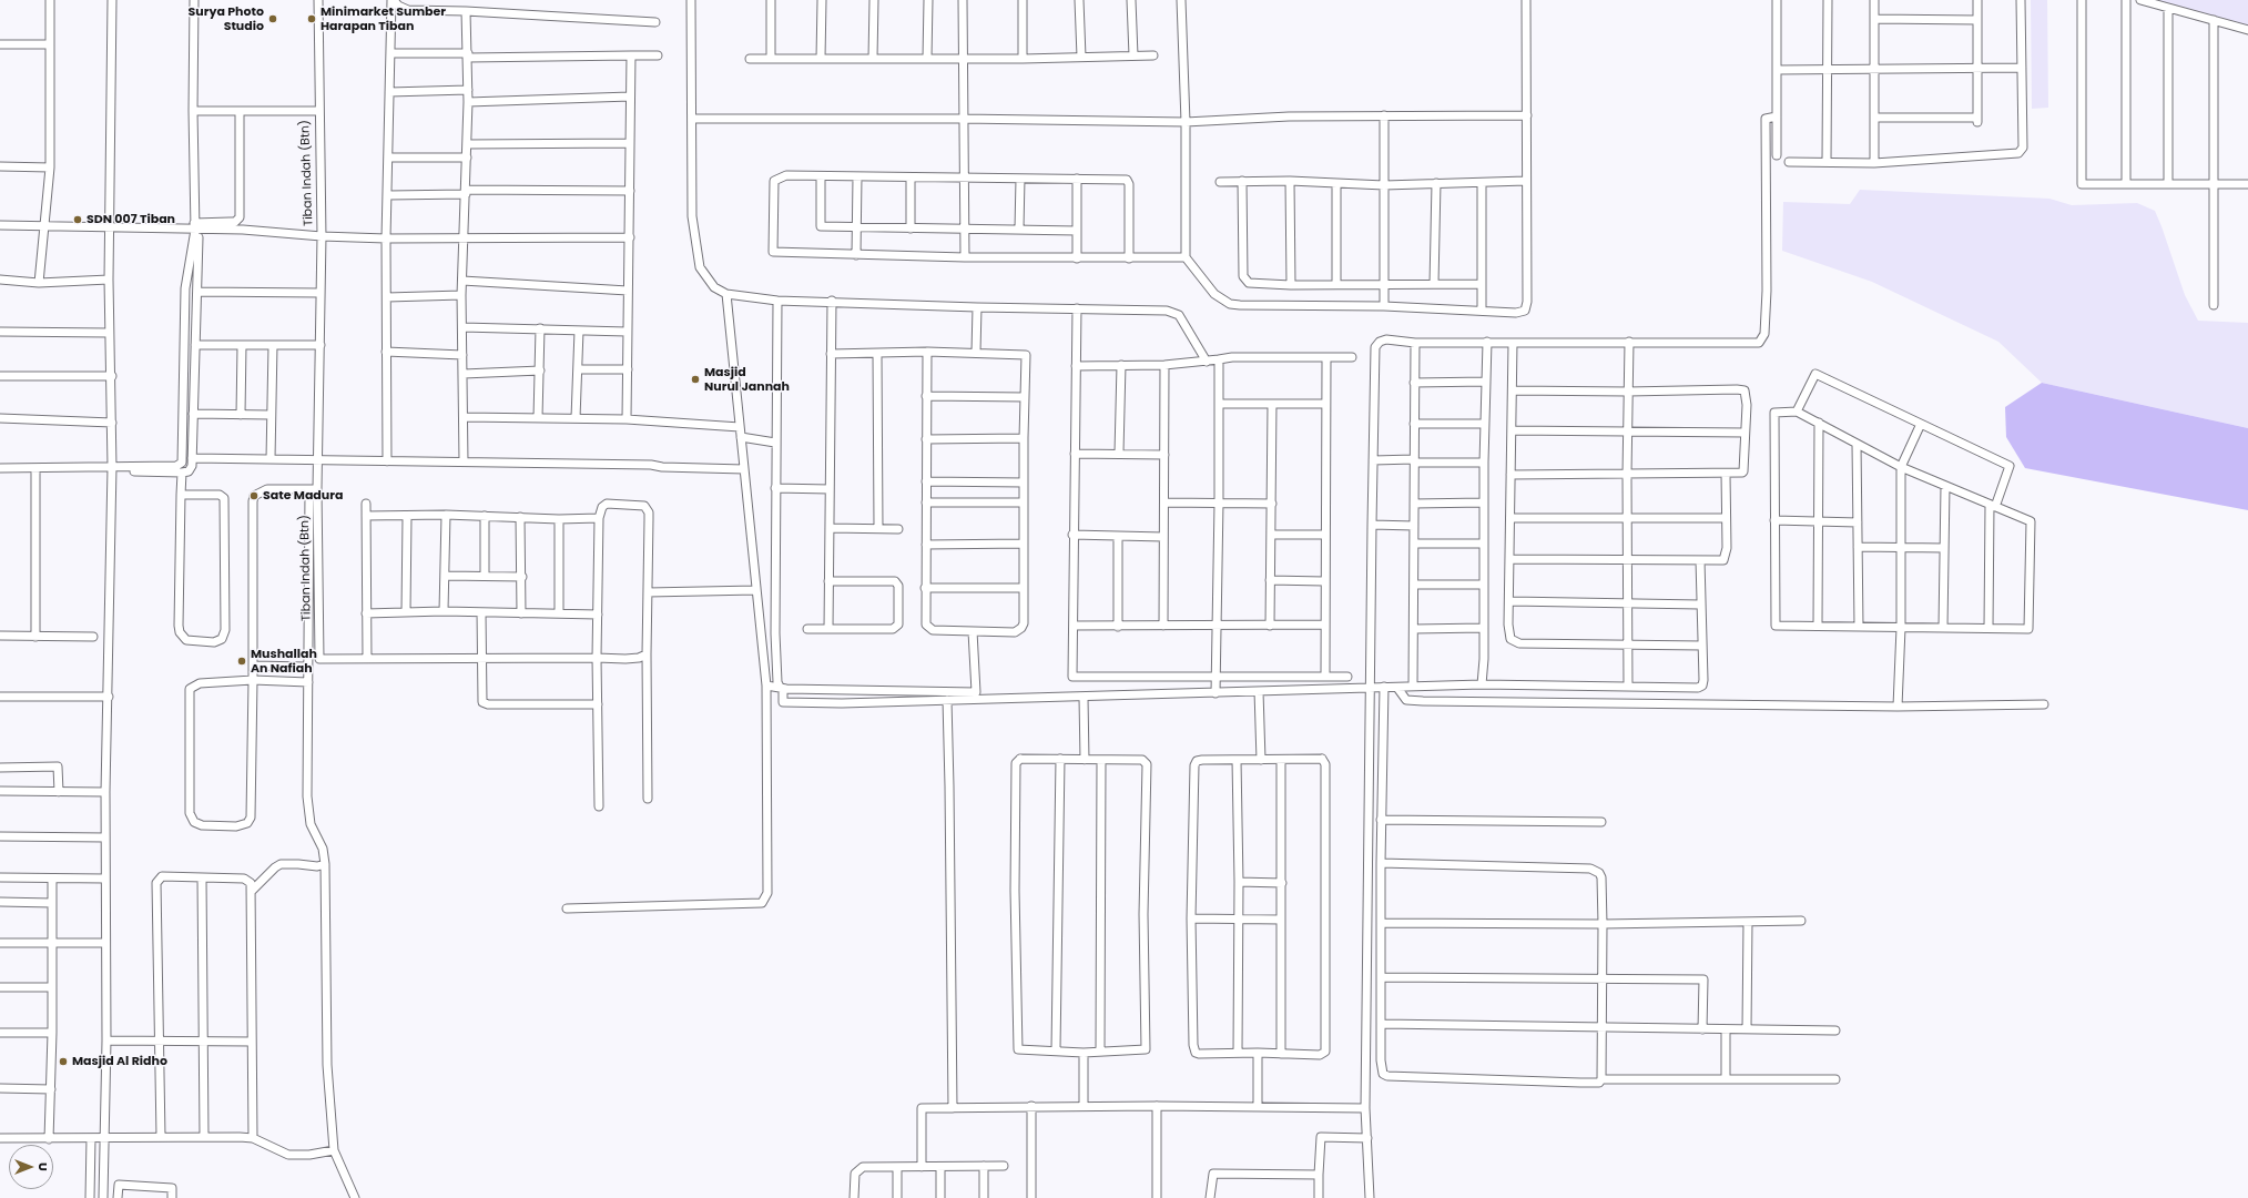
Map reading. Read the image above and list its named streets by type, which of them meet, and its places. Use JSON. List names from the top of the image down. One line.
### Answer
{"streets":{"street":["Tiban Indah (Btn)"]},"places":["Surya Photo Studio","Minimarket Sumber Harapan Tiban","SDN 007 Tiban","Masjid Nurul Jannah","Sate Madura","Mushallah An Nafiah","Masjid Al Ridho"],"north":"right"}
